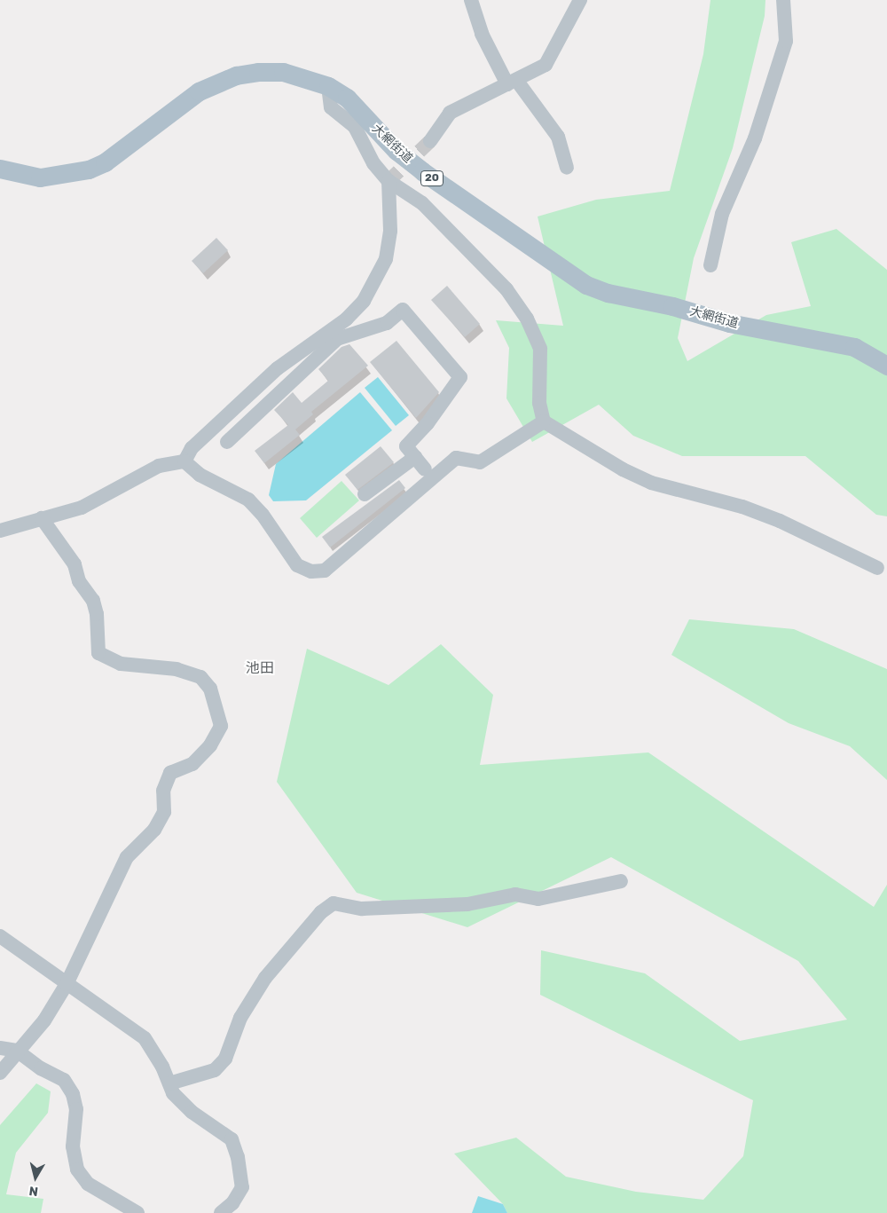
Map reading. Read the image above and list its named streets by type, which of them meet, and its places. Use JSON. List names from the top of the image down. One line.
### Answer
{"streets":{"main road":["大網街道","20"]},"districts":["池田"],"north":"bottom"}
